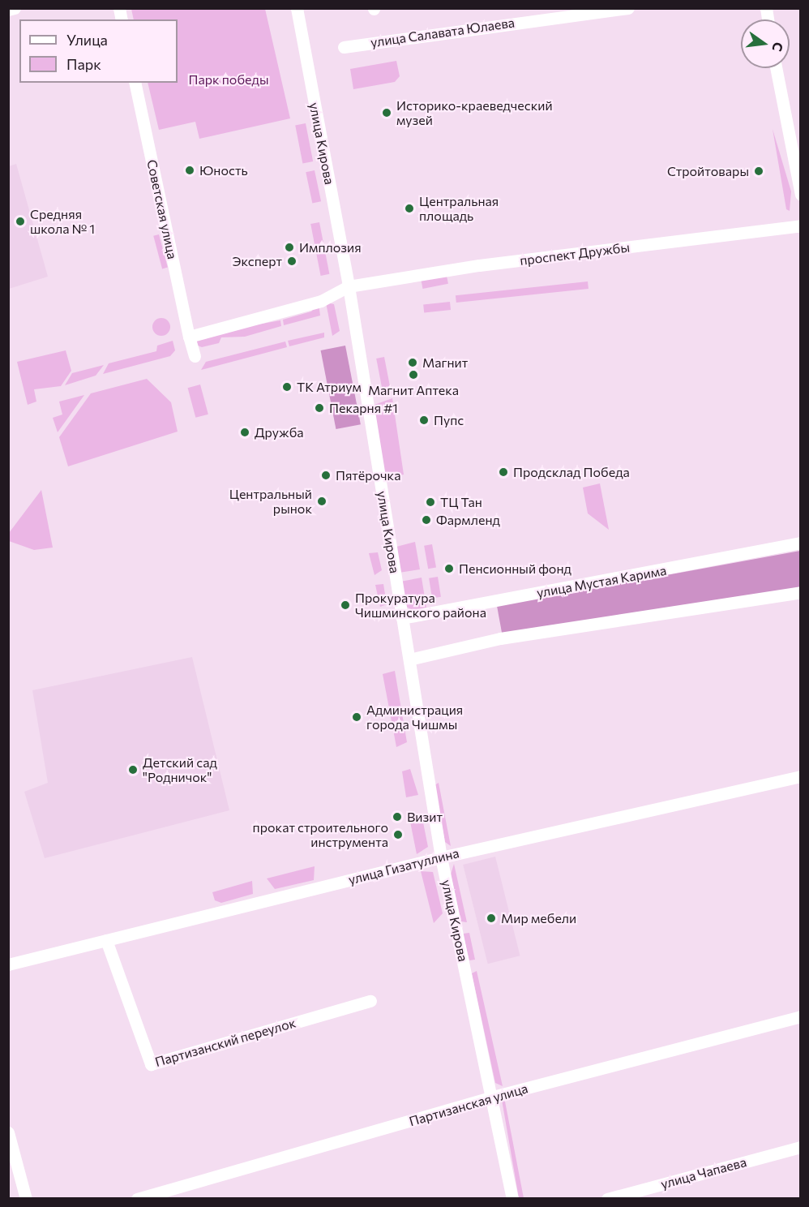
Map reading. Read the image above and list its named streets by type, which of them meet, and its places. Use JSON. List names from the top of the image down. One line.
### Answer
{"streets":{"street":["улица Салавата Юлаева","улица Кирова","Советская улица","проспект Дружбы","улица Мустая Карима","улица Гизатуллина","Партизанский переулок","Партизанская улица","улица Чапаева"]},"crossings":[["улица Кирова","проспект Дружбы"],["улица Кирова","улица Мустая Карима"],["улица Кирова","улица Гизатуллина"],["улица Кирова","Партизанская улица"],["Советская улица","проспект Дружбы"],["улица Гизатуллина","Партизанский переулок"]],"parks":["Парк победы"],"places":["Историко-краеведческий музей","Юность","Стройтовары","Центральная площадь","Средняя школа № 1","Имплозия","Эксперт","Магнит","Магнит Аптека","ТК Атриум","Пекарня #1","Пупс","Дружба","Продсклад Победа","Пятёрочка","Центральный рынок","ТЦ Тан","Фармленд","Пенсионный фонд","Прокуратура Чишминского района","Администрация города Чишмы","Детский сад \"Родничок\"","Визит","прокат строительного инструмента","Мир мебели"],"legend":["Улица","Парк"],"north":"right"}
